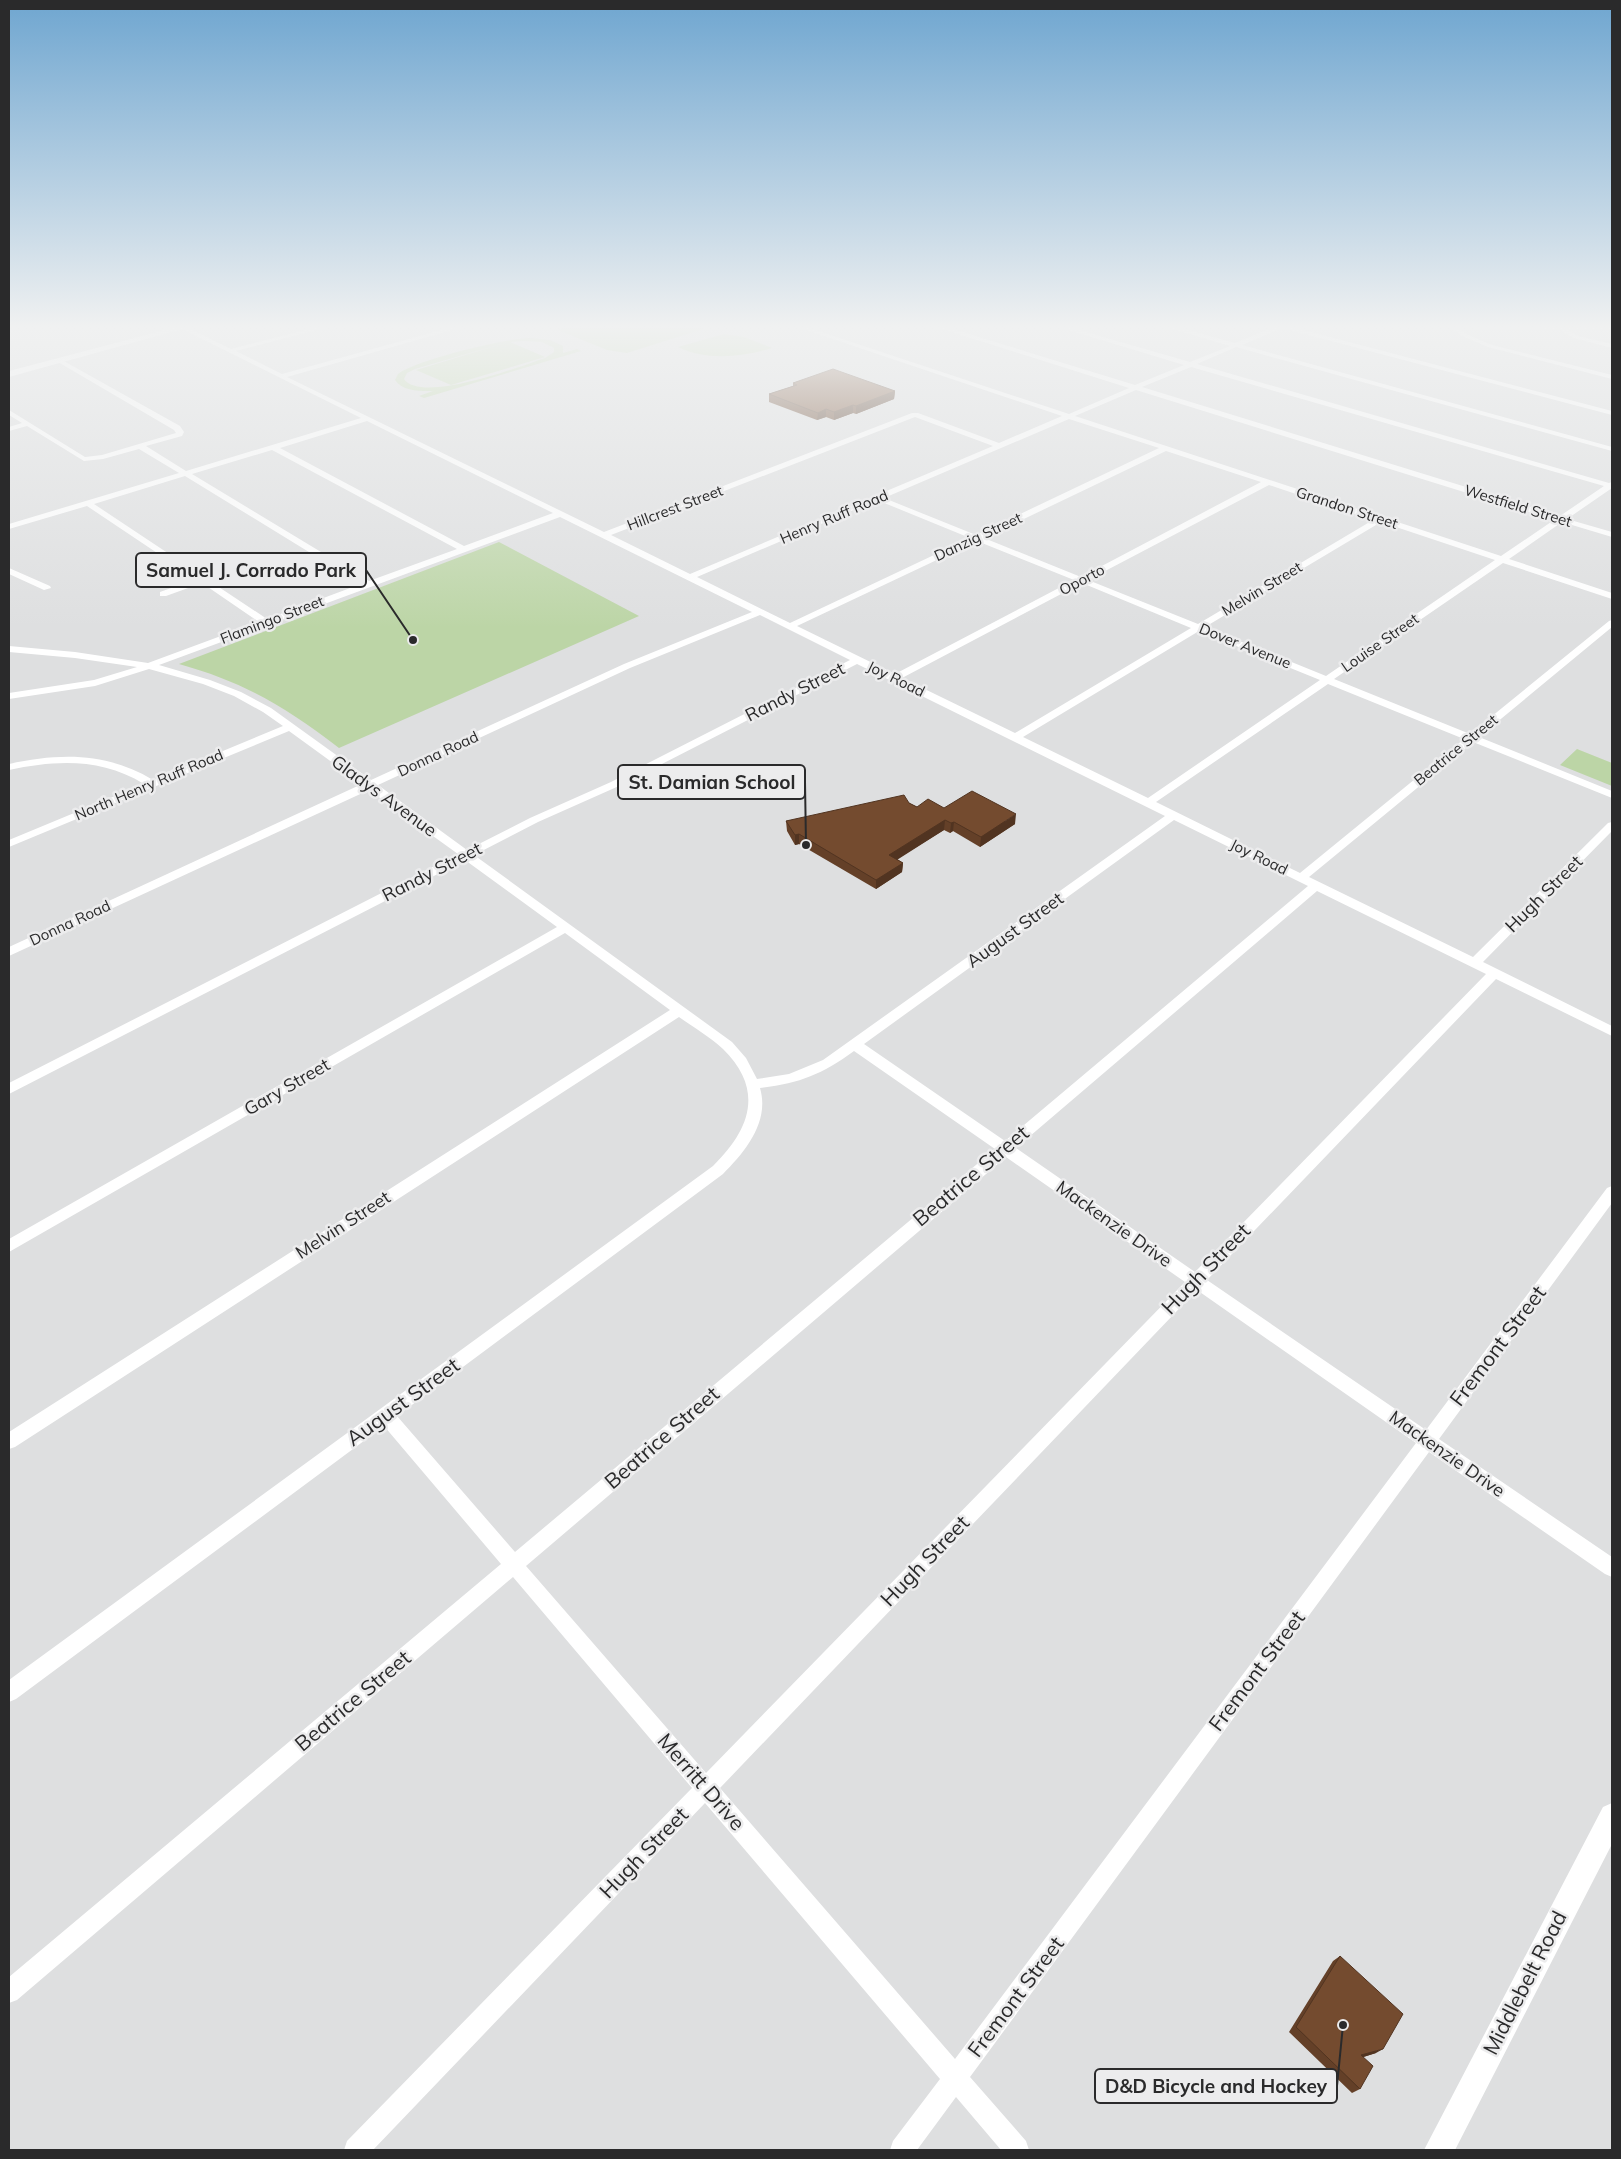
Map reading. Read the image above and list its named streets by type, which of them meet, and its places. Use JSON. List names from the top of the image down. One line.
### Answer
{"streets":{"main road":["Middlebelt Road"],"street":["Westfield Street","Hillcrest Street","Grandon Street","Henry Ruff Road","Danzig Street","Oporto","Melvin Street","Flamingo Street","Louise Street","Dover Avenue","Joy Road","Randy Street","Beatrice Street","Donna Road","North Henry Ruff Road","Gladys Avenue","Hugh Street","August Street","Gary Street","Mackenzie Drive","Fremont Street","Merritt Drive"]},"crossings":[["Westfield Street","Louise Street"],["Hillcrest Street","Henry Ruff Road"],["Hillcrest Street","Joy Road"],["Grandon Street","Danzig Street"],["Grandon Street","Oporto"],["Grandon Street","Melvin Street"],["Grandon Street","Louise Street"],["Henry Ruff Road","Dover Avenue"],["Henry Ruff Road","Joy Road"],["Danzig Street","Dover Avenue"],["Danzig Street","Joy Road"],["Oporto","Dover Avenue"],["Oporto","Joy Road"],["Melvin Street","Dover Avenue"],["Melvin Street","Joy Road"],["Melvin Street","Gladys Avenue"],["Flamingo Street","Joy Road"],["Flamingo Street","Gladys Avenue"],["Louise Street","Dover Avenue"],["Louise Street","Joy Road"],["Dover Avenue","Beatrice Street"],["Joy Road","Randy Street"],["Joy Road","Beatrice Street"],["Joy Road","Donna Road"],["Joy Road","Hugh Street"],["Joy Road","August Street"],["Randy Street","Gladys Avenue"],["Beatrice Street","Mackenzie Drive"],["Beatrice Street","Merritt Drive"],["Donna Road","Gladys Avenue"],["North Henry Ruff Road","Gladys Avenue"],["Gladys Avenue","August Street"],["Gladys Avenue","Gary Street"],["Hugh Street","Mackenzie Drive"],["Hugh Street","Merritt Drive"],["August Street","Mackenzie Drive"],["August Street","Merritt Drive"],["Mackenzie Drive","Fremont Street"],["Fremont Street","Merritt Drive"]],"places":["Samuel J. Corrado Park","St. Damian School","D&D Bicycle and Hockey"]}
